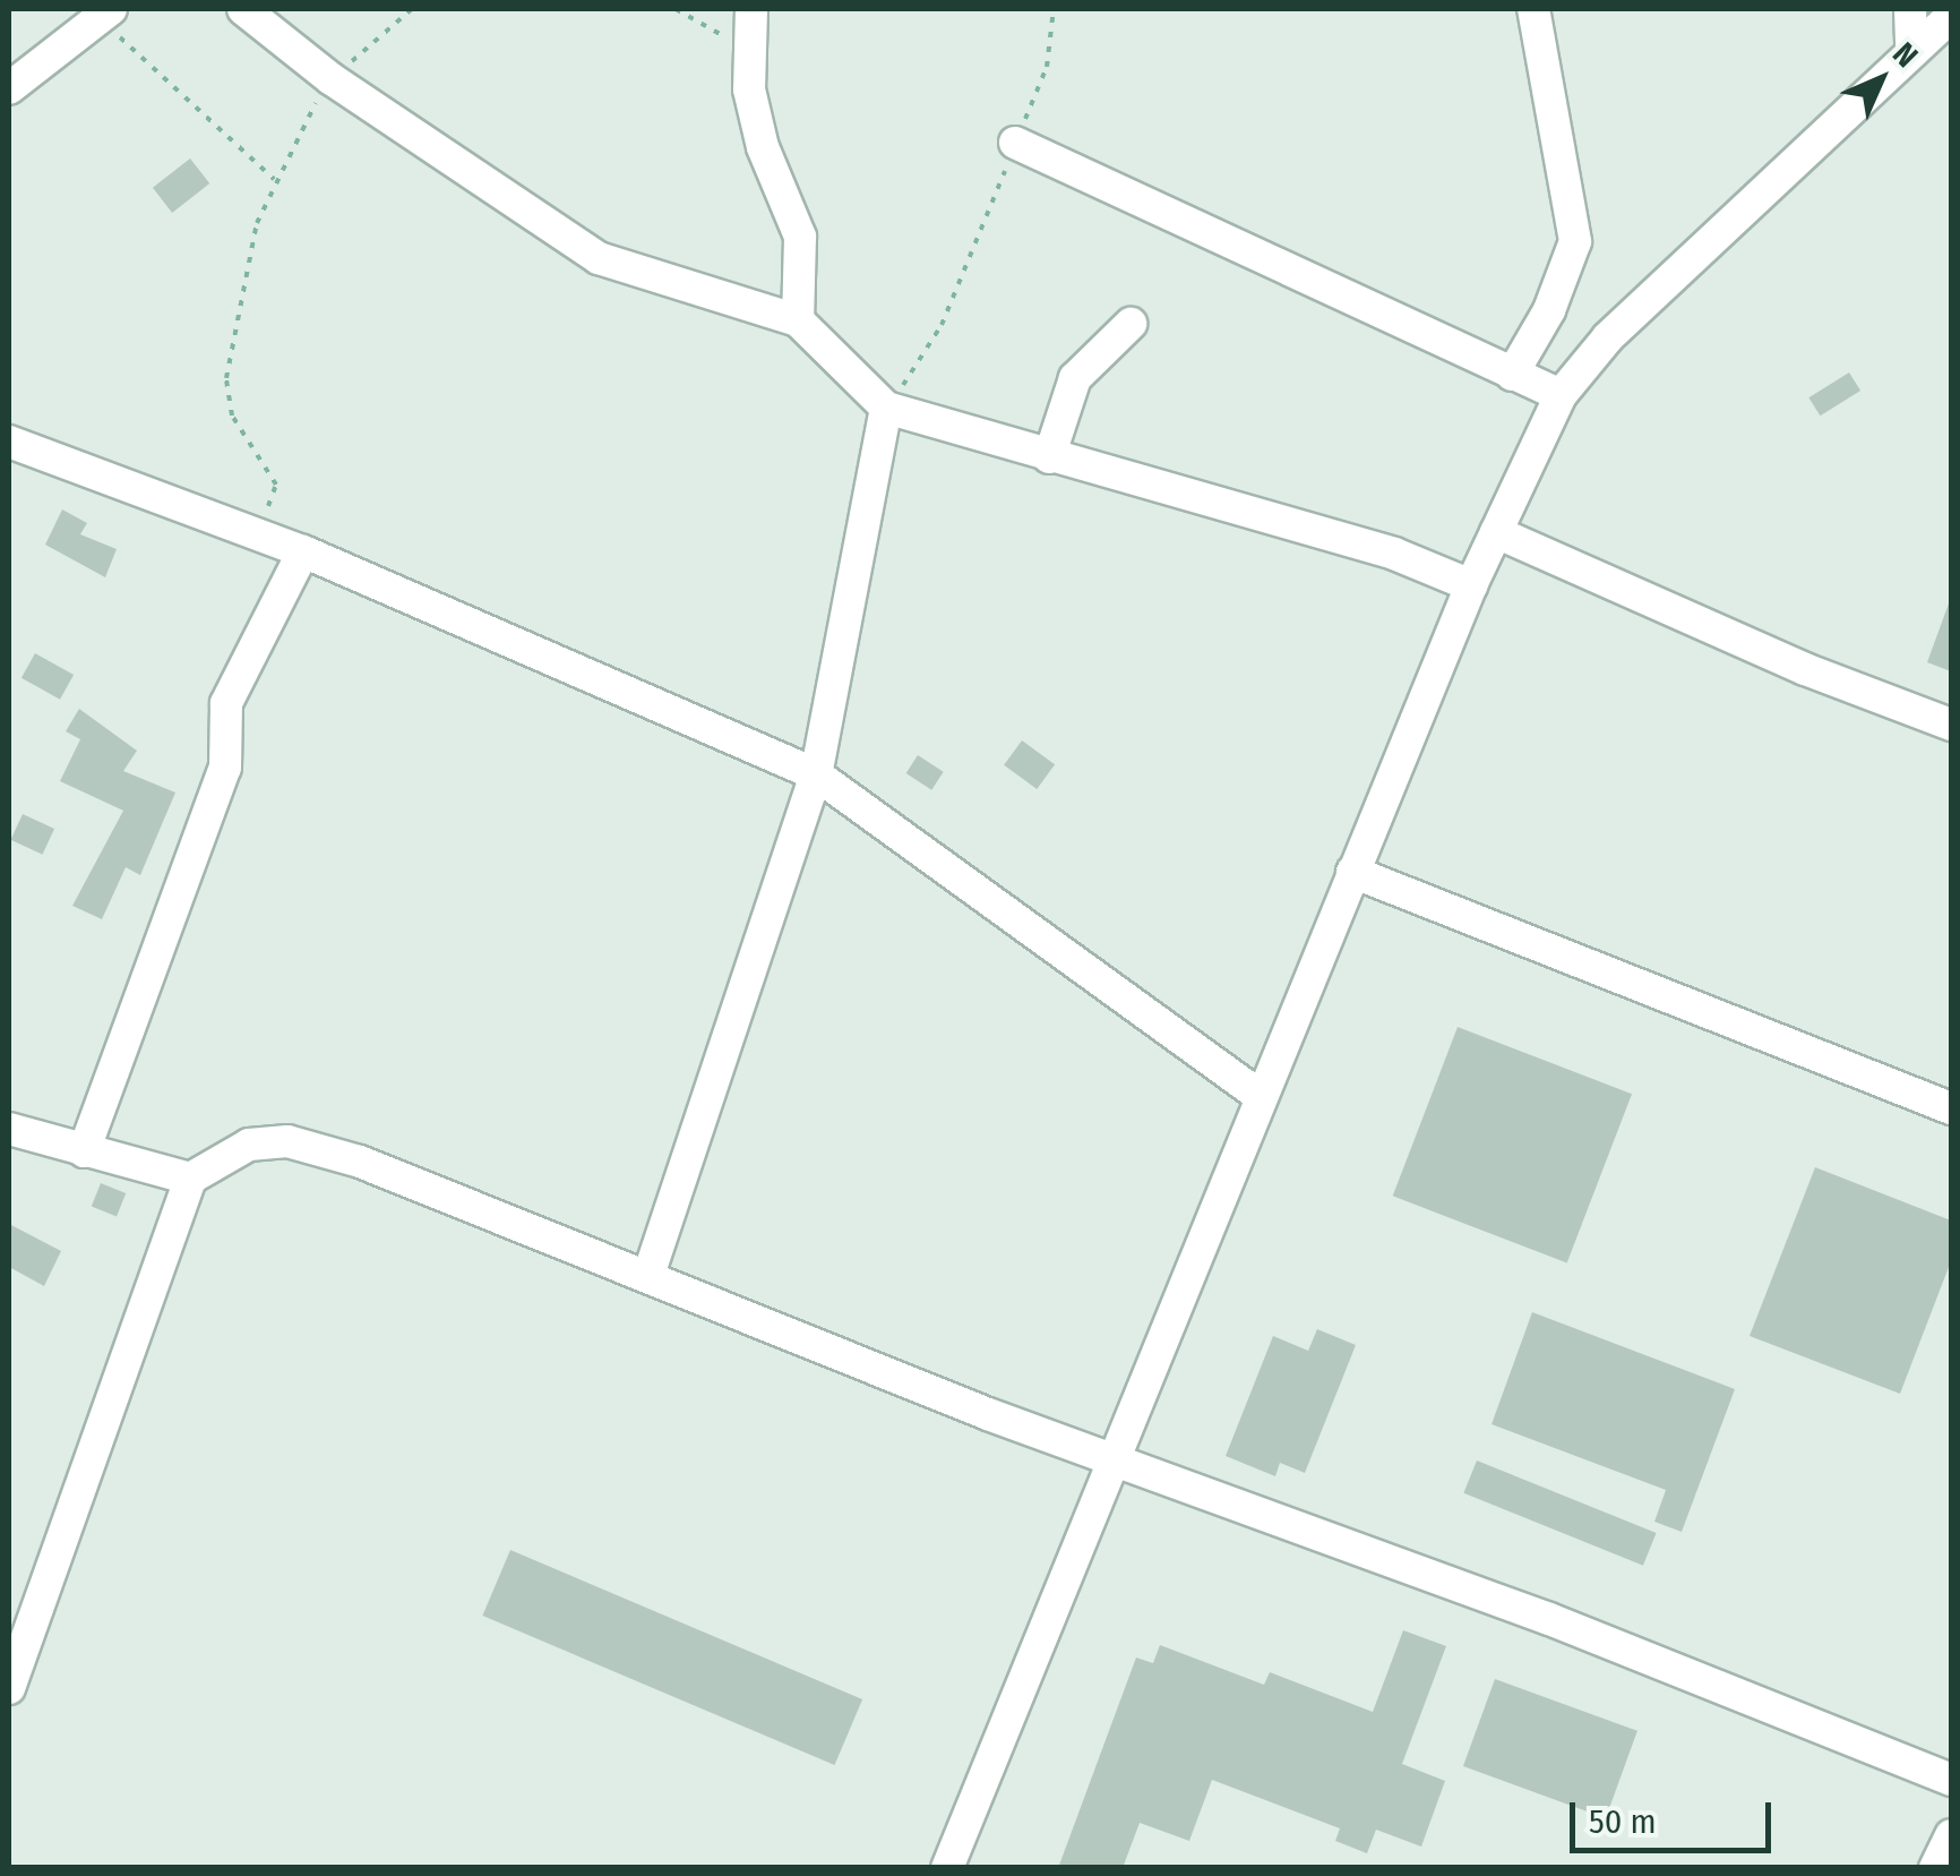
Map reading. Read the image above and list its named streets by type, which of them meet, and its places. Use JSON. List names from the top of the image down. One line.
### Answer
{"scale_bar":"50 m","north":"top right"}
